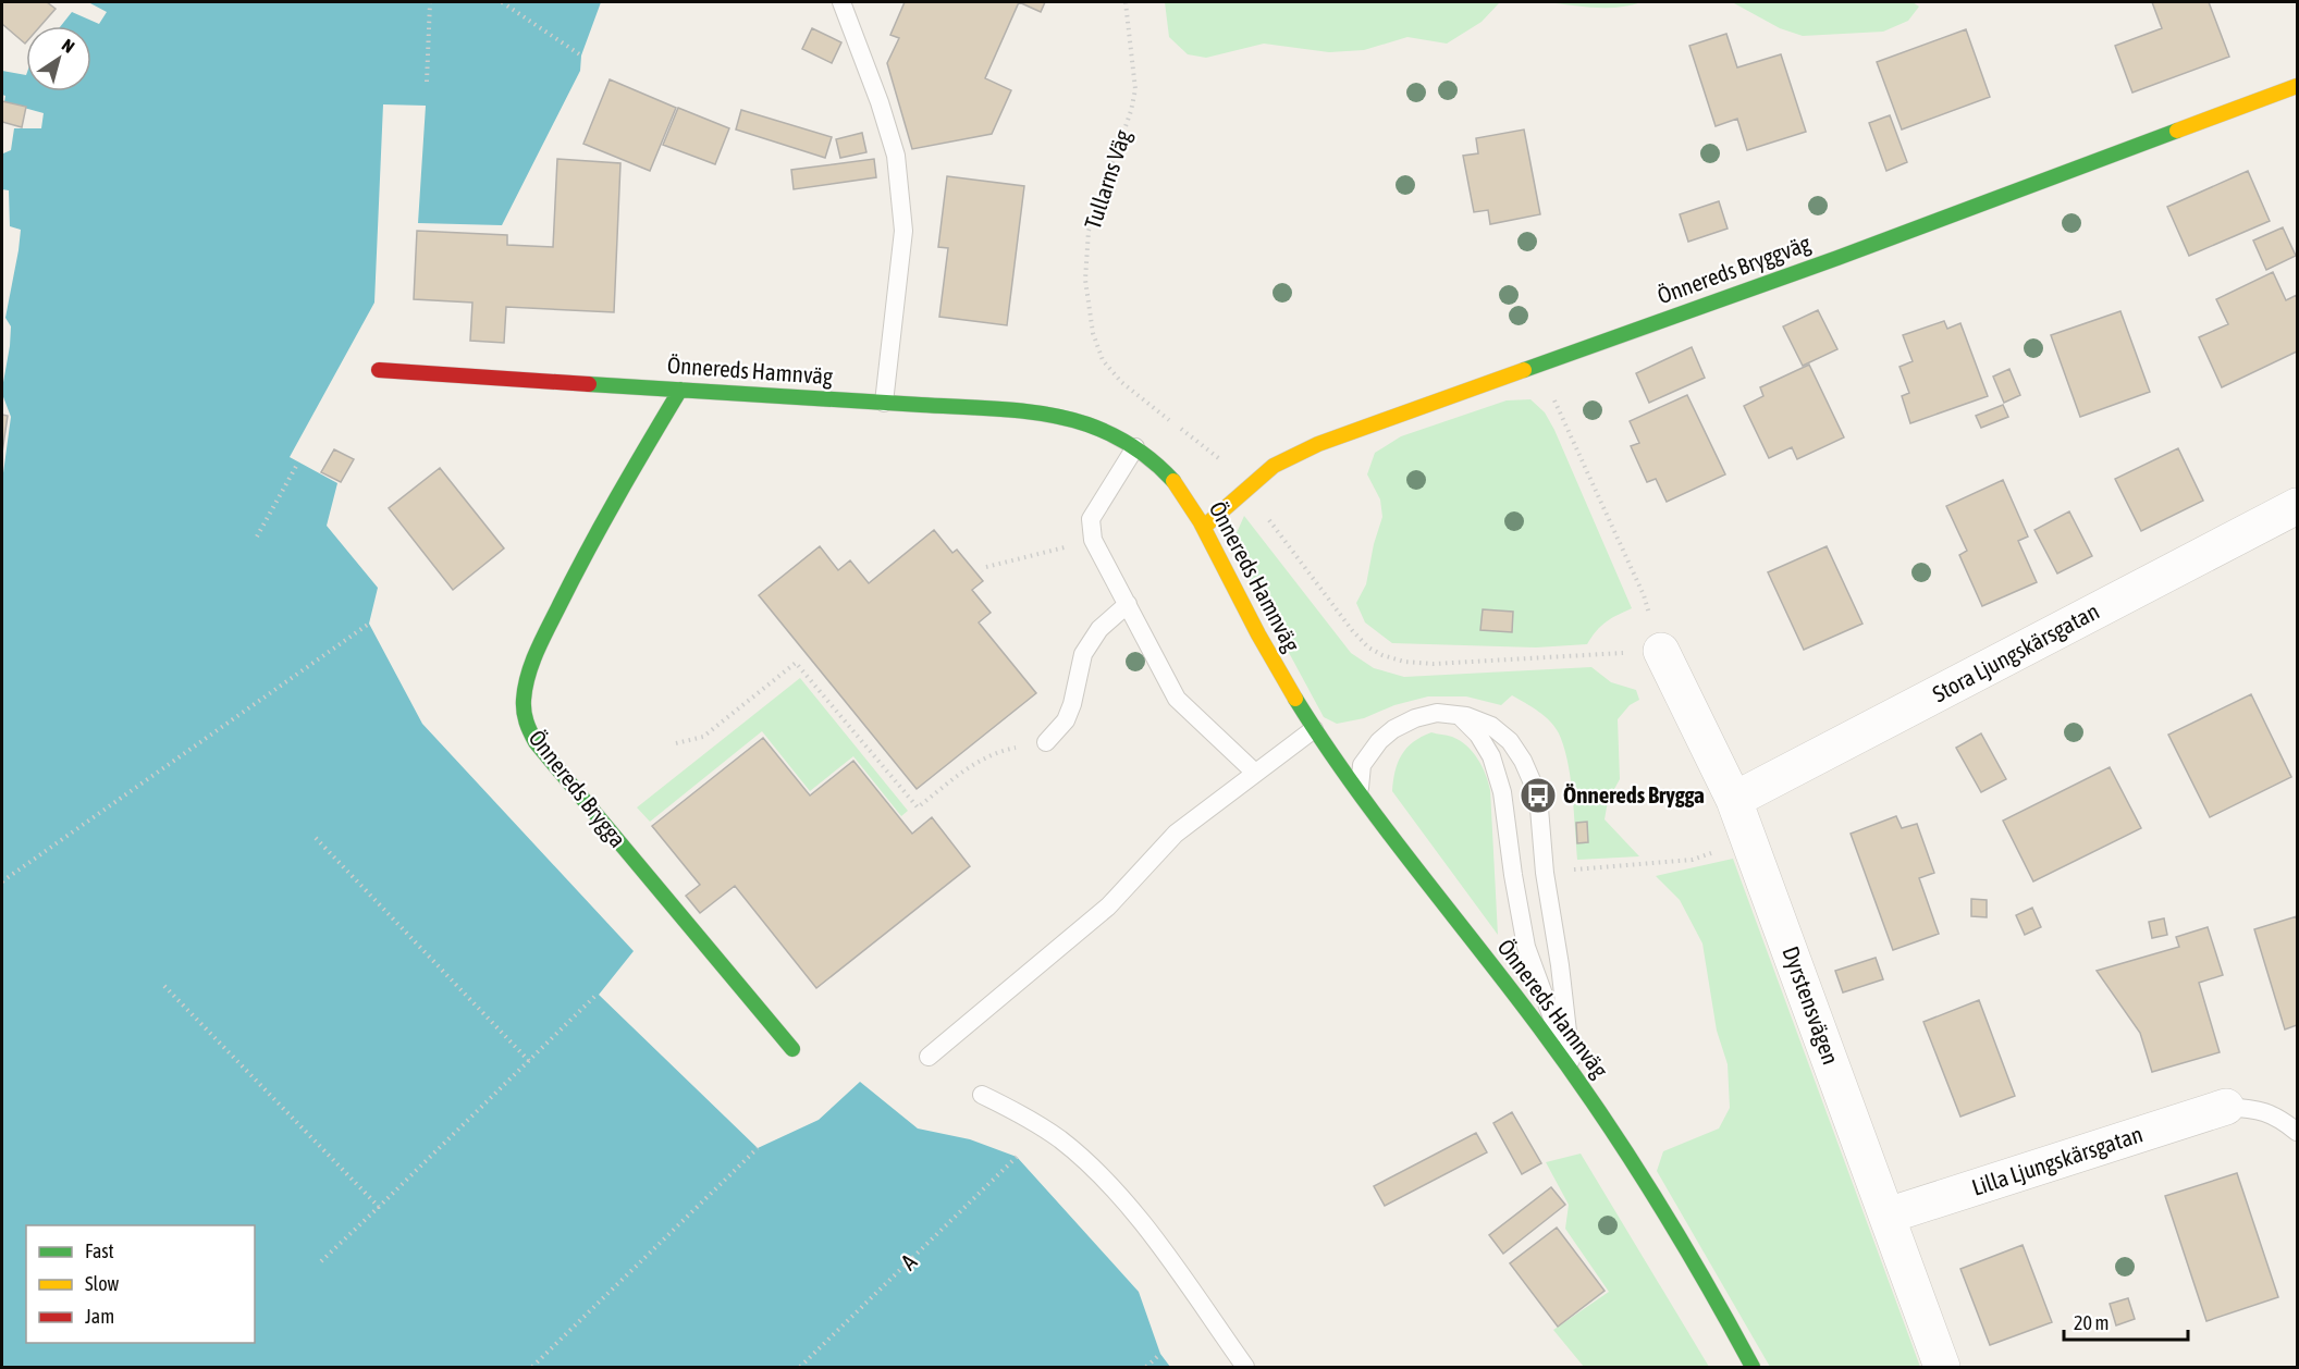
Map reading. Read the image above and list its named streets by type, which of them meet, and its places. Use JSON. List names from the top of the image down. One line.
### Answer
{"streets":{"street":["Önnereds Bryggväg","Önnereds Hamnväg","Stora Ljungskärsgatan","Önnereds Brygga","Dyrstensvägen","Lilla Ljungskärsgatan"],"path":["Tullarns Väg","A"]},"crossings":[["Tullarns Väg","Önnereds Bryggväg"],["Tullarns Väg","Dyrstensvägen"],["Önnereds Bryggväg","Önnereds Hamnväg"],["Önnereds Hamnväg","Önnereds Brygga"],["Stora Ljungskärsgatan","Dyrstensvägen"],["Dyrstensvägen","Lilla Ljungskärsgatan"]],"places":{"bus stop":["Önnereds Brygga"]},"legend":["Fast","Slow","Jam"],"scale_bar":"20 m","north":"top right"}
